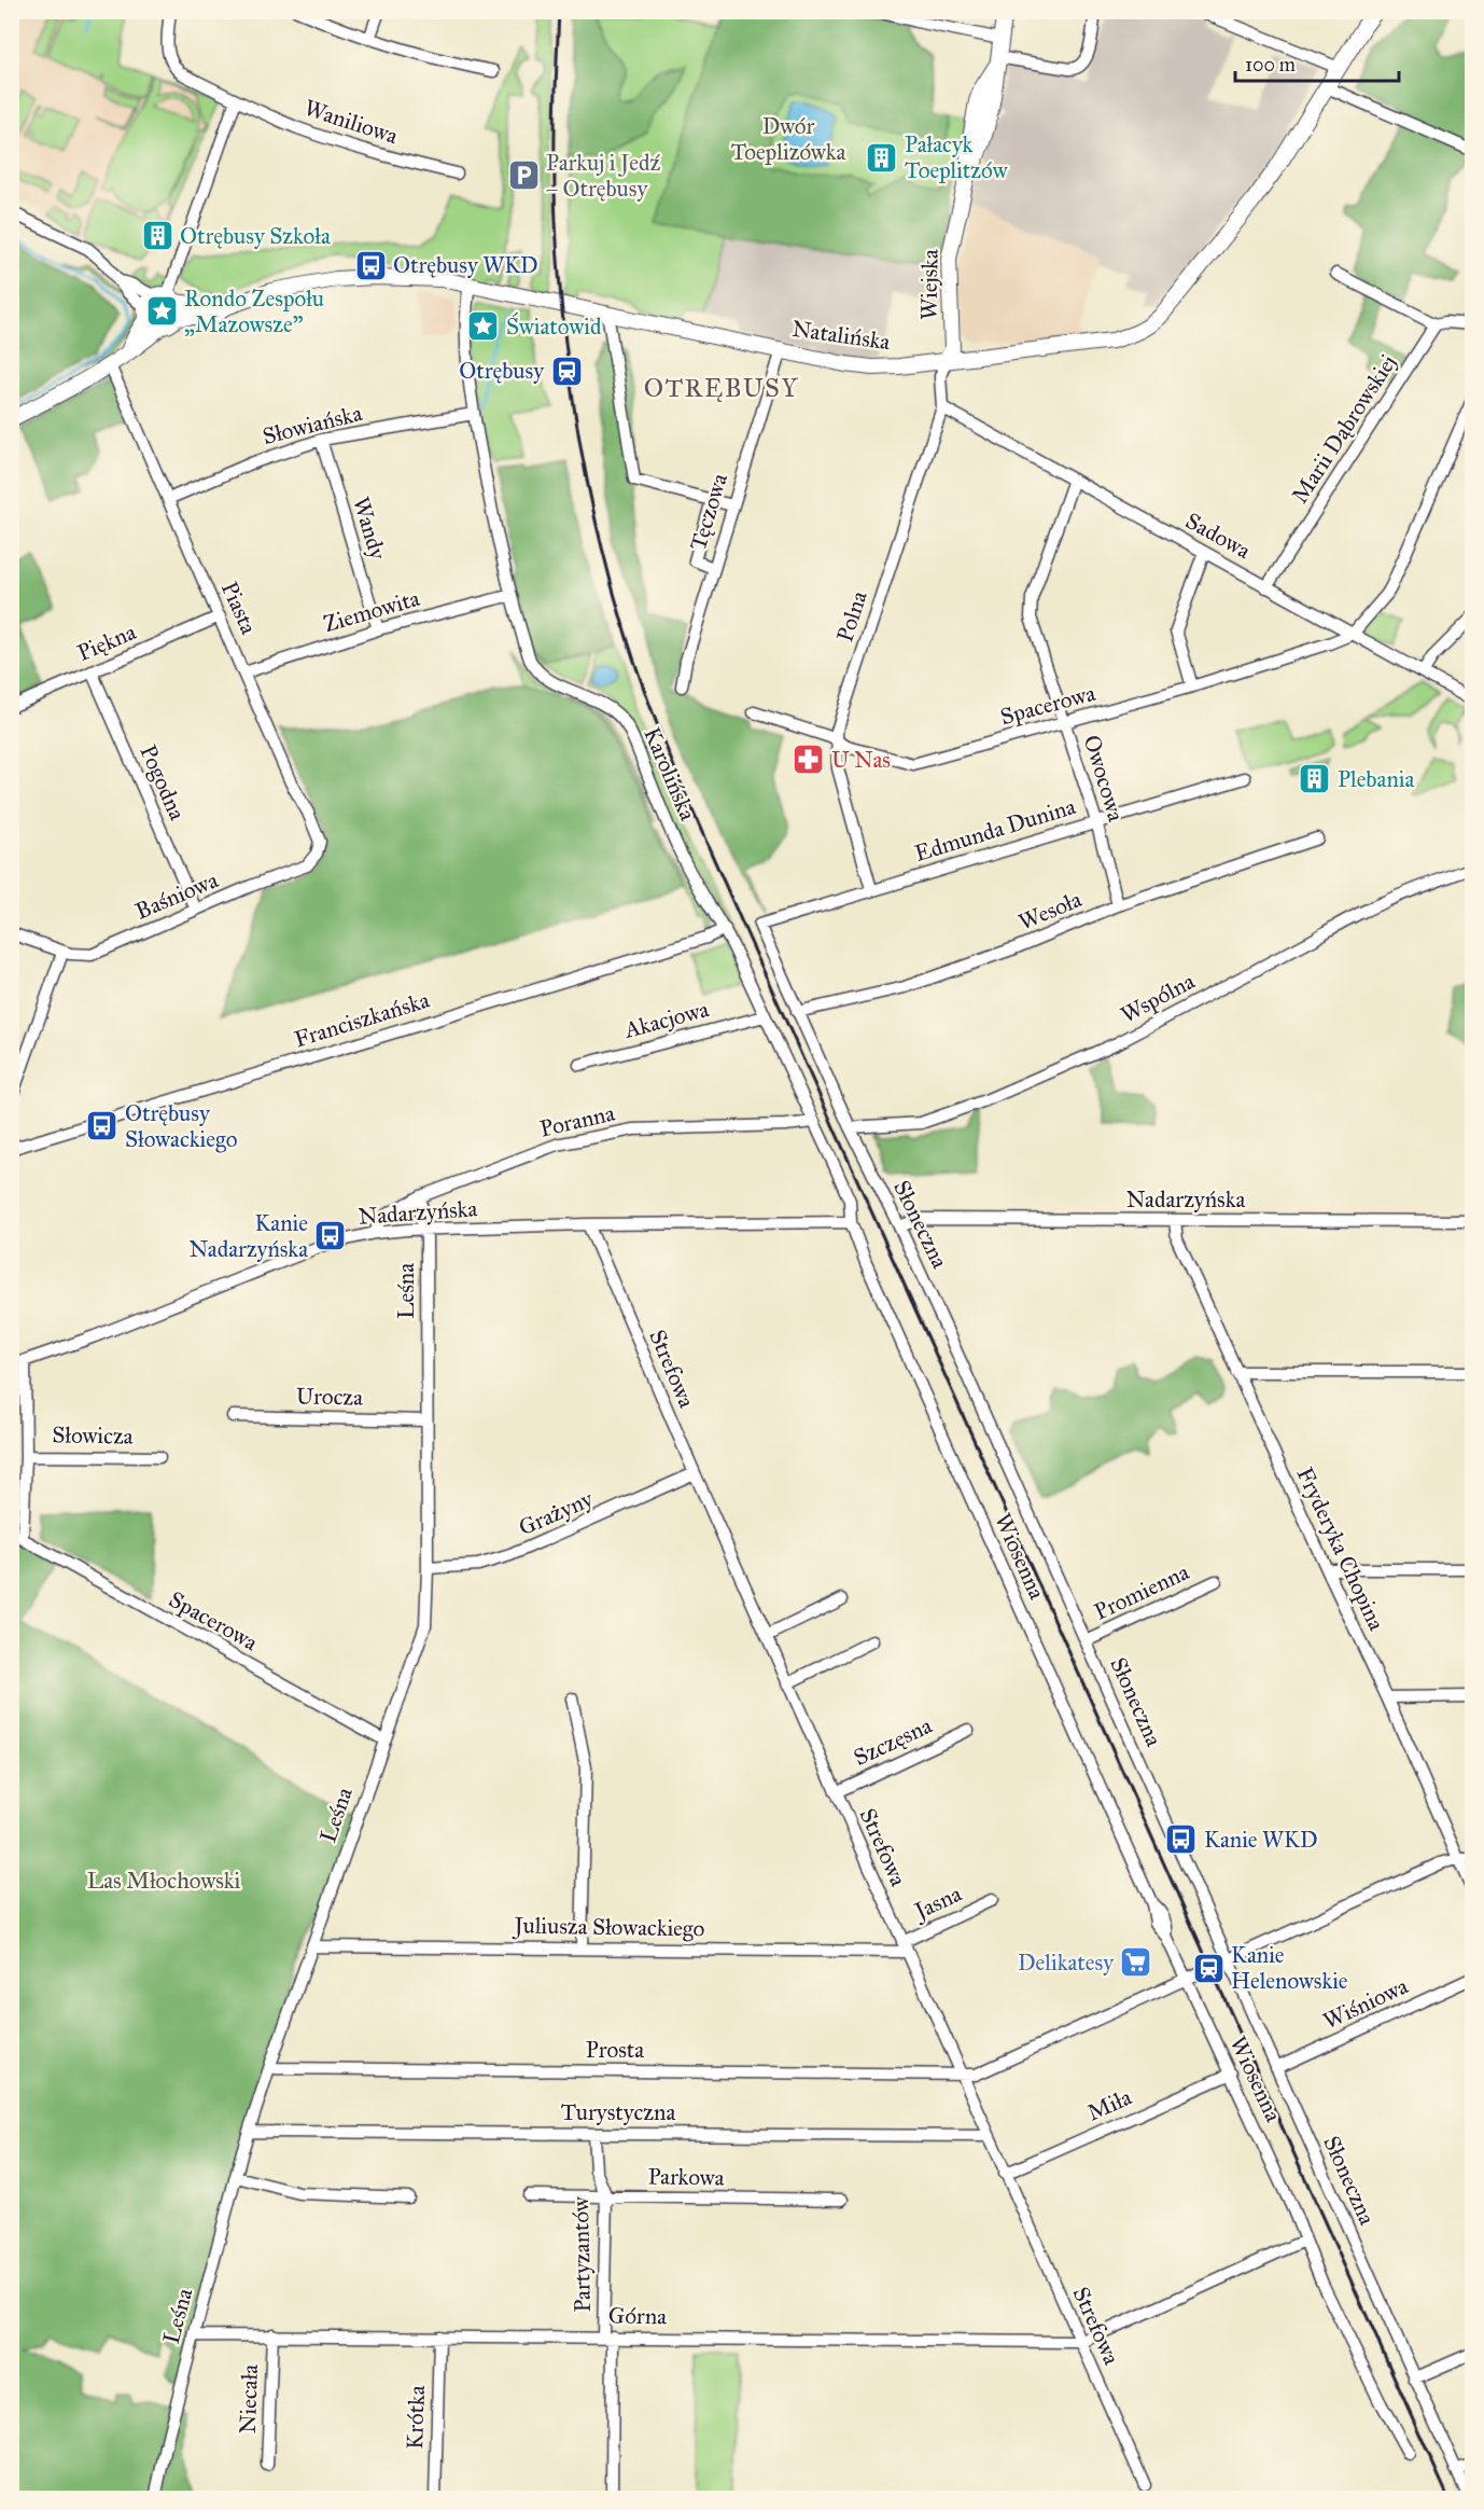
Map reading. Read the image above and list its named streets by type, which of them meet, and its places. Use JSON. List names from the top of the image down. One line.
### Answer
{"streets":{"main road":["Wiejska","Natalińska"],"street":["Waniliowa","Słowiańska","Marii Dąbrowskiej","Tęczowa","Wandy","Sadowa","Piasta","Ziemowita","Polna","Piękna","Spacerowa","Karolińska","Owocowa","Pogodna","Edmunda Dunina","Baśniowa","Wesoła","Wspólna","Franciszkańska","Akacjowa","Poranna","Nadarzyńska","Słoneczna","Leśna","Strefowa","Urocza","Słowicza","Grażyny","Fryderyka Chopina","Wiosenna","Promienna","Szczęsna","Jasna","Juliusza Słowackiego","Wiśniowa","Prosta","Miła","Turystyczna","Parkowa","Partyzantów","Górna","Niecała","Krótka"]},"crossings":[["Wiejska","Natalińska"],["Wiejska","Polna"],["Natalińska","Tęczowa"],["Natalińska","Polna"],["Natalińska","Karolińska"],["Słowiańska","Wandy"],["Słowiańska","Piasta"],["Słowiańska","Karolińska"],["Marii Dąbrowskiej","Sadowa"],["Wandy","Ziemowita"],["Sadowa","Polna"],["Sadowa","Spacerowa"],["Sadowa","Owocowa"],["Piasta","Ziemowita"],["Piasta","Piękna"],["Piasta","Baśniowa"],["Ziemowita","Karolińska"],["Polna","Spacerowa"],["Polna","Edmunda Dunina"],["Piękna","Pogodna"],["Spacerowa","Owocowa"],["Spacerowa","Leśna"],["Spacerowa","Słowicza"],["Karolińska","Franciszkańska"],["Karolińska","Akacjowa"],["Karolińska","Poranna"],["Karolińska","Nadarzyńska"],["Karolińska","Wiosenna"],["Owocowa","Edmunda Dunina"],["Owocowa","Wesoła"],["Pogodna","Baśniowa"],["Edmunda Dunina","Słoneczna"],["Wesoła","Słoneczna"],["Wspólna","Słoneczna"],["Poranna","Nadarzyńska"],["Poranna","Leśna"],["Nadarzyńska","Słoneczna"],["Nadarzyńska","Leśna"],["Nadarzyńska","Strefowa"],["Nadarzyńska","Fryderyka Chopina"],["Nadarzyńska","Wiosenna"],["Słoneczna","Promienna"],["Słoneczna","Wiśniowa"],["Słoneczna","Prosta"],["Leśna","Urocza"],["Leśna","Grażyny"],["Leśna","Juliusza Słowackiego"],["Leśna","Prosta"],["Leśna","Turystyczna"],["Leśna","Górna"],["Strefowa","Grażyny"],["Strefowa","Szczęsna"],["Strefowa","Jasna"],["Strefowa","Juliusza Słowackiego"],["Strefowa","Prosta"],["Strefowa","Miła"],["Strefowa","Turystyczna"],["Strefowa","Górna"],["Fryderyka Chopina","Prosta"],["Wiosenna","Prosta"],["Wiosenna","Miła"],["Jasna","Juliusza Słowackiego"],["Turystyczna","Partyzantów"],["Parkowa","Partyzantów"],["Partyzantów","Górna"],["Górna","Niecała"],["Górna","Krótka"]],"districts":["OTRĘBUSY"],"parks":["Dwór Toeplizówka","Las Młochowski"],"places":{"building":["Pałacyk Toeplitzów","Otrębusy Szkoła","Plebania"],"parking":["Parkuj i Jedź – Otrębusy"],"bus stop":["Otrębusy WKD","Otrębusy Słowackiego","Kanie Nadarzyńska","Kanie WKD"],"place":["Rondo Zespołu „Mazowsze”","Światowid"],"station":["Otrębusy","Kanie Helenowskie"],"pharmacy":["U Nas"],"supermarket":["Delikatesy"]},"scale_bar":"100 m"}
